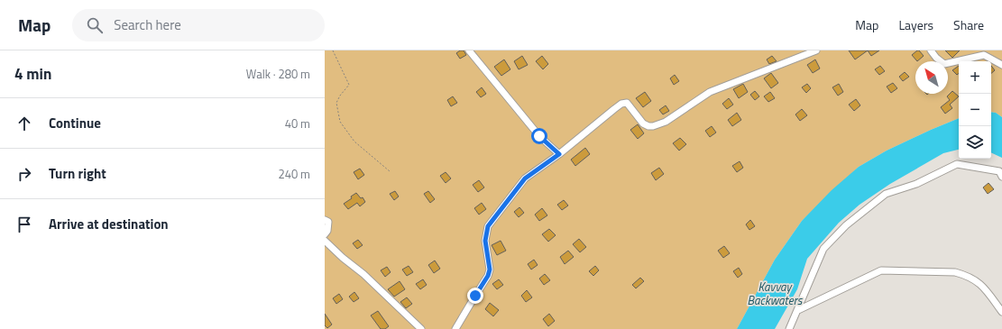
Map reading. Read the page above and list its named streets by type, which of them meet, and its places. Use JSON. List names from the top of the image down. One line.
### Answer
{"water":["Kavvay Backwaters"],"north":"top left","page":{"header":"Map","search":"Search here","nav":["Map","Layers","Share"],"heading":["4 min","Walk · 280 m"],"map_buttons":["+","−"],"list":[["Continue","40 m"],["Turn right","240 m"],"Arrive at destination"]}}
